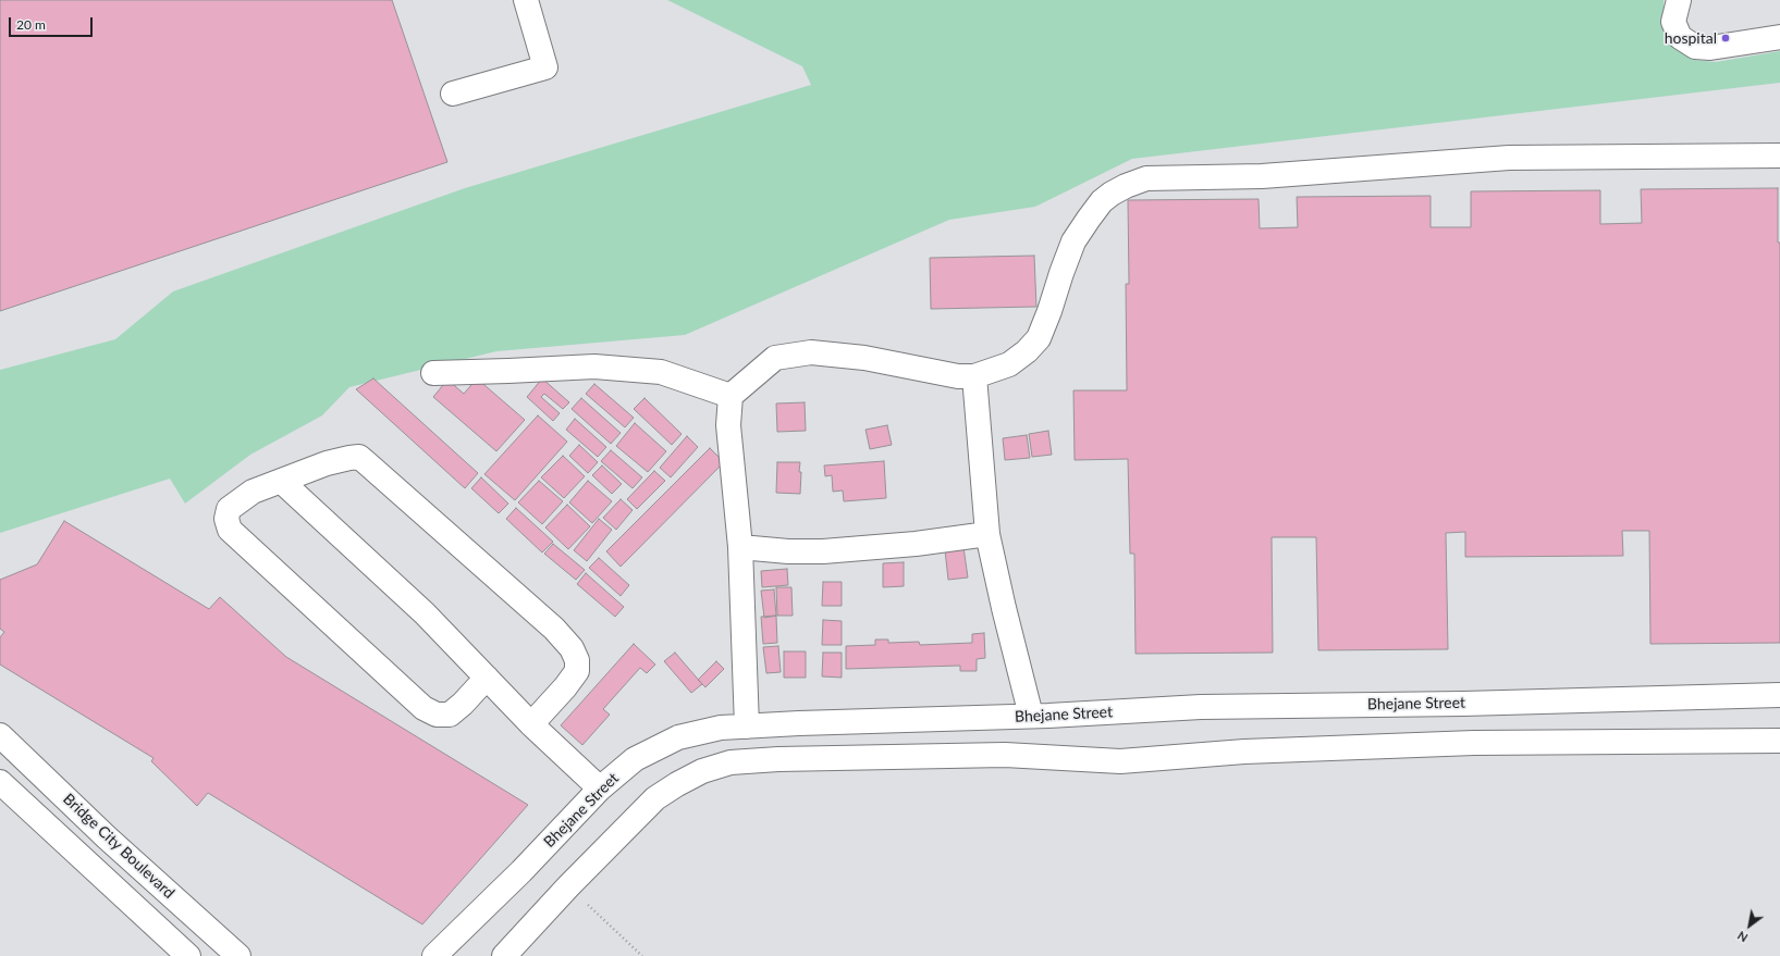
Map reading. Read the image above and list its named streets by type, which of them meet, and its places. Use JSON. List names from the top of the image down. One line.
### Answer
{"streets":{"street":["Bhejane Street","Bridge City Boulevard"]},"places":["hospital"],"scale_bar":"20 m","north":"bottom left"}
